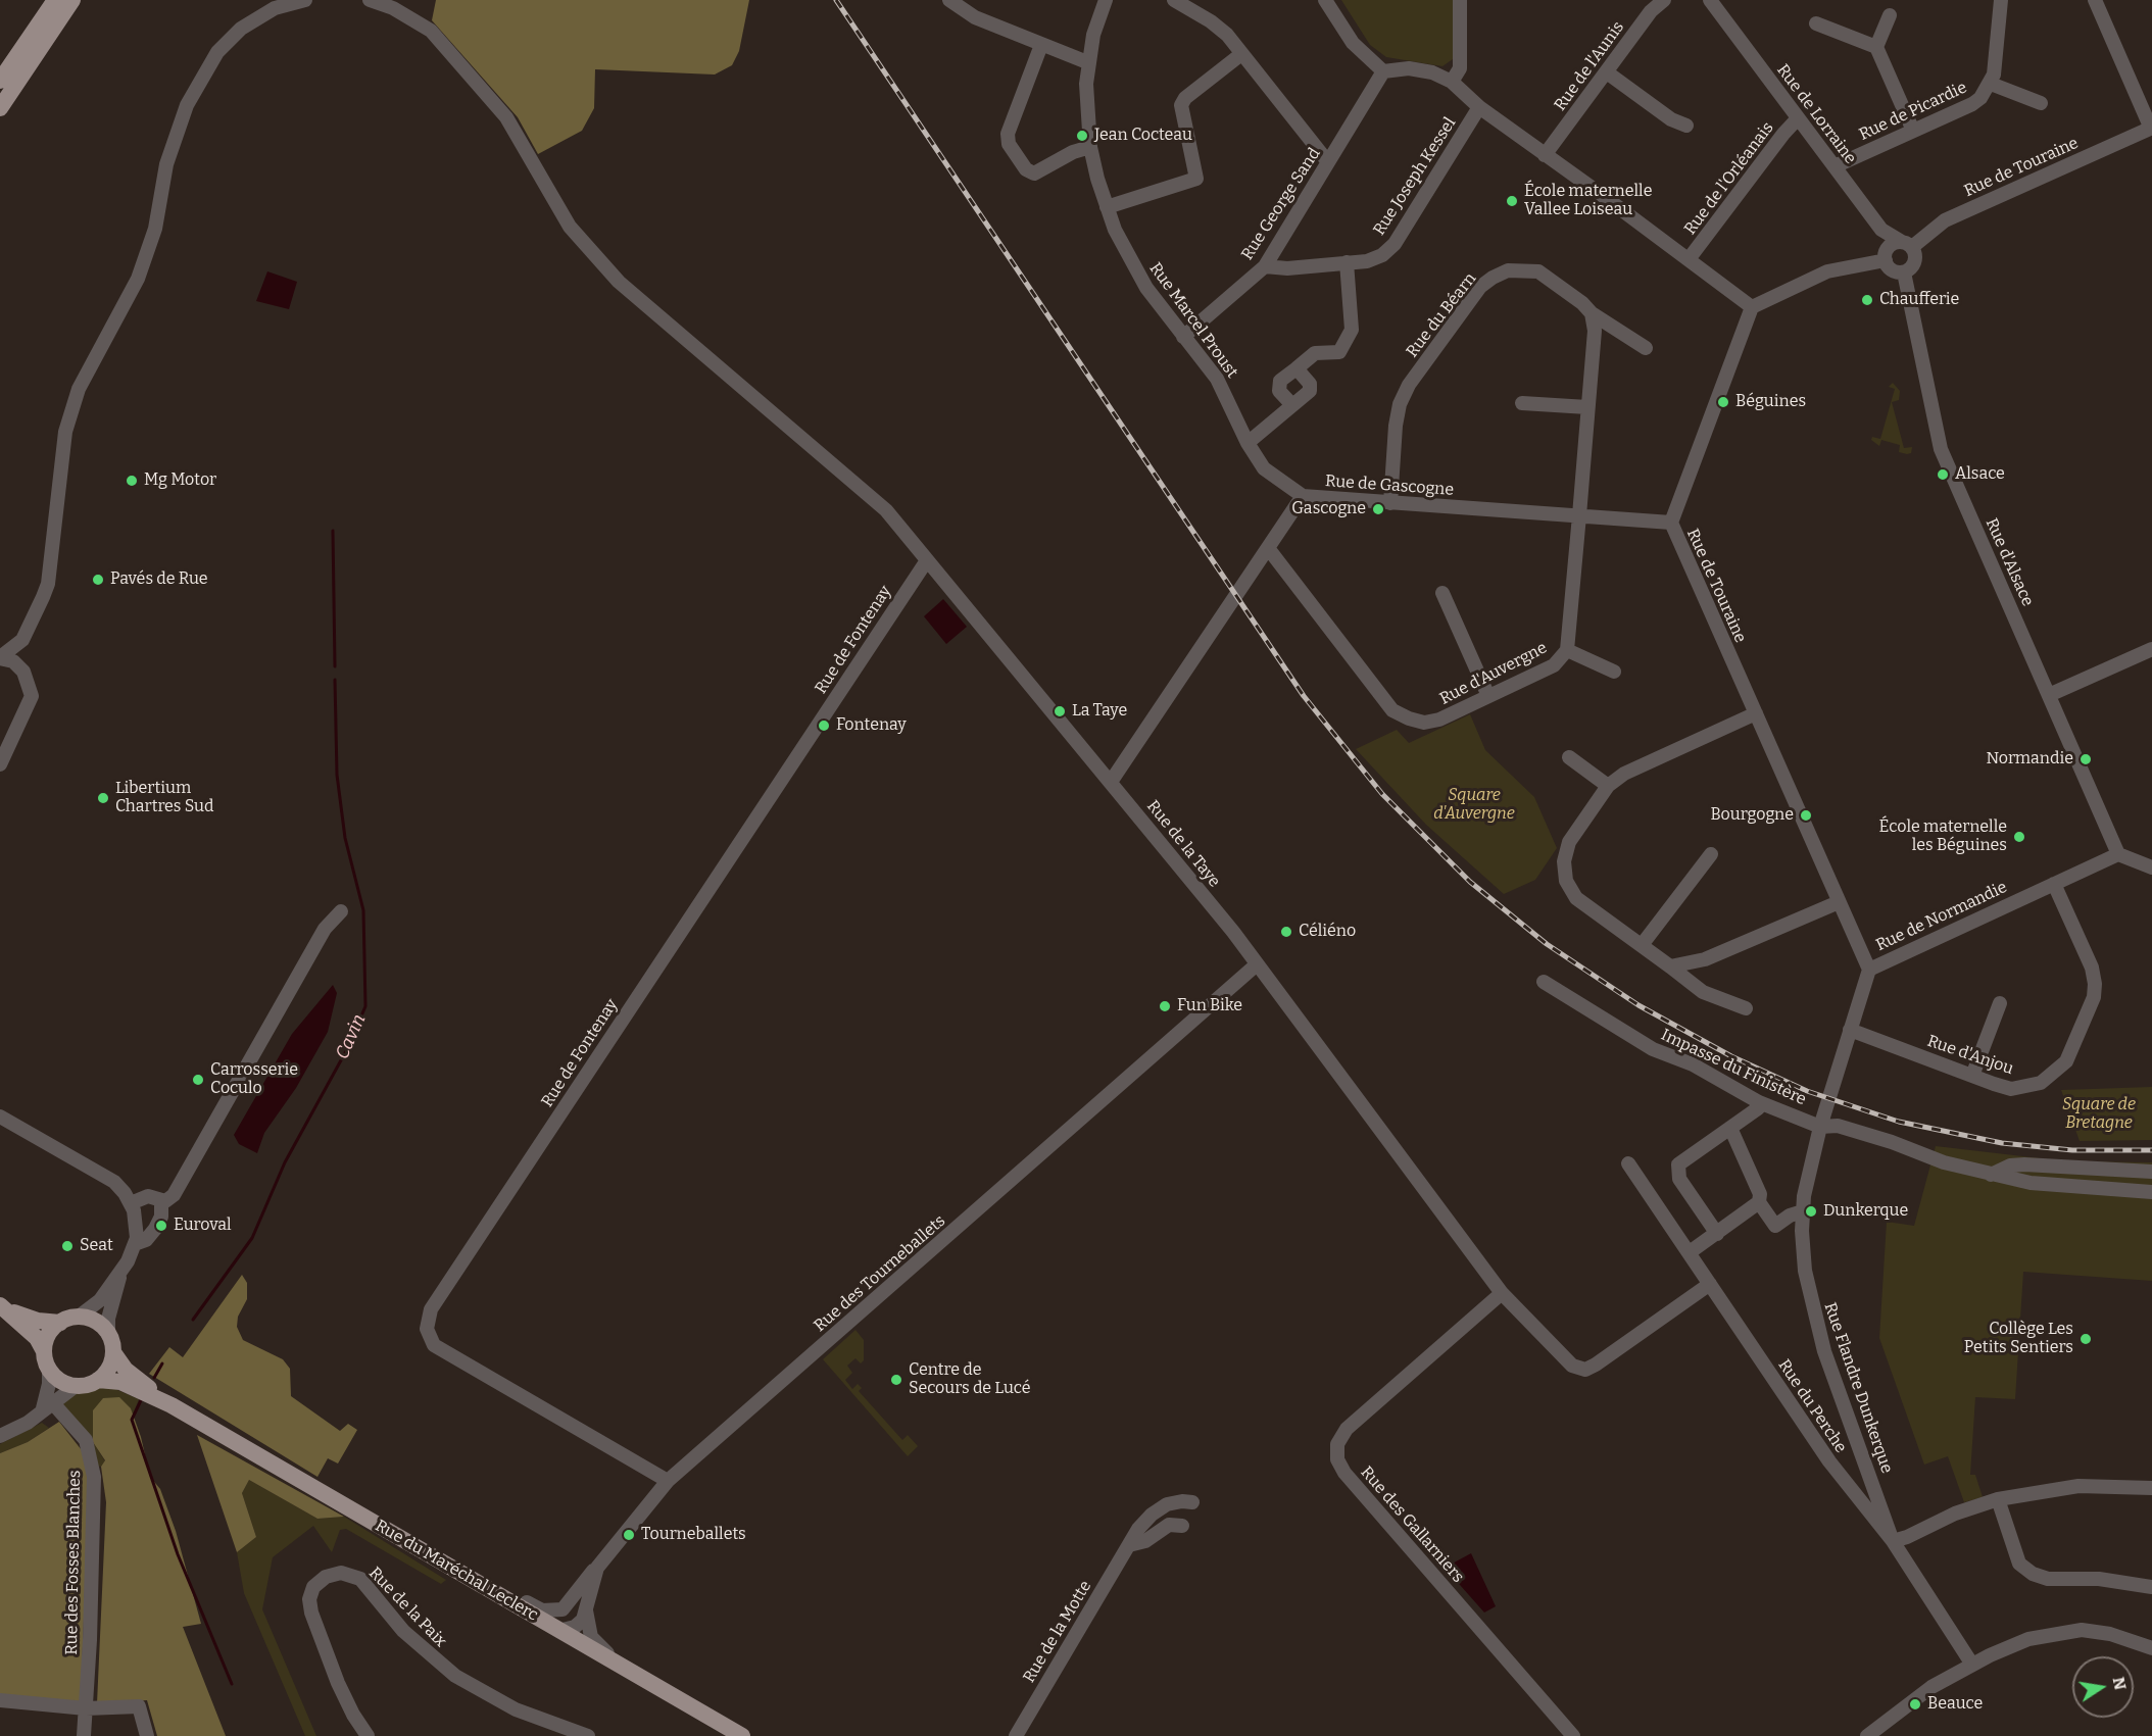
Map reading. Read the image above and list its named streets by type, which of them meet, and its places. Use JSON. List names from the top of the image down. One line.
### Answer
{"streets":{"main road":["Rue du Maréchal Leclerc"],"street":["Rue de l'Aunis","Rue de Picardie","Rue de Lorraine","Rue de Touraine","Rue Joseph Kessel","Rue de l'Orléanais","Rue George Sand","Rue du Béarn","Rue Marcel Proust","Rue de Gascogne","Rue d'Alsace","Rue de Fontenay","Rue d'Auvergne","Rue de la Taye","Rue de Normandie","Rue d'Anjou","Impasse du Finistère","Rue des Tourneballets","Rue Flandre Dunkerque","Rue du Perche","Rue des Gallarniers","Rue des Fosses Blanches","Rue de la Paix","Rue de la Motte"]},"crossings":[["Rue de Picardie","Rue de Lorraine"],["Rue de Lorraine","Rue de Touraine"],["Rue de Lorraine","Rue de l'Orléanais"],["Rue de Lorraine","Rue d'Alsace"],["Rue de Touraine","Rue de Gascogne"],["Rue de Touraine","Rue d'Alsace"],["Rue de Touraine","Rue de Normandie"],["Rue Joseph Kessel","Rue George Sand"],["Rue George Sand","Rue Marcel Proust"],["Rue du Béarn","Rue de Gascogne"],["Rue Marcel Proust","Rue de Gascogne"],["Rue de Gascogne","Rue d'Auvergne"],["Rue de Gascogne","Rue de la Taye"],["Rue d'Alsace","Rue de Normandie"],["Rue de Fontenay","Rue de la Taye"],["Rue de Fontenay","Rue des Tourneballets"],["Rue de la Taye","Rue des Tourneballets"],["Rue de la Taye","Rue du Perche"],["Rue de la Taye","Rue des Gallarniers"],["Rue de Normandie","Rue d'Anjou"],["Rue de Normandie","Rue Flandre Dunkerque"],["Impasse du Finistère","Rue Flandre Dunkerque"],["Rue Flandre Dunkerque","Rue du Perche"]],"water":["Cavin"],"parks":["Square d'Auvergne","Square de Bretagne"],"places":["Jean Cocteau","École maternelle Vallee Loiseau","Chaufferie","Béguines","Alsace","Mg Motor","Gascogne","Pavés de Rue","La Taye","Fontenay","Normandie","Libertium Chartres Sud","Bourgogne","École maternelle les Béguines","Céliéno","Fun Bike","Carrosserie Coculo","Dunkerque","Euroval","Seat","Collège Les Petits Sentiers","Centre de Secours de Lucé","Tourneballets","Beauce"],"north":"right"}
